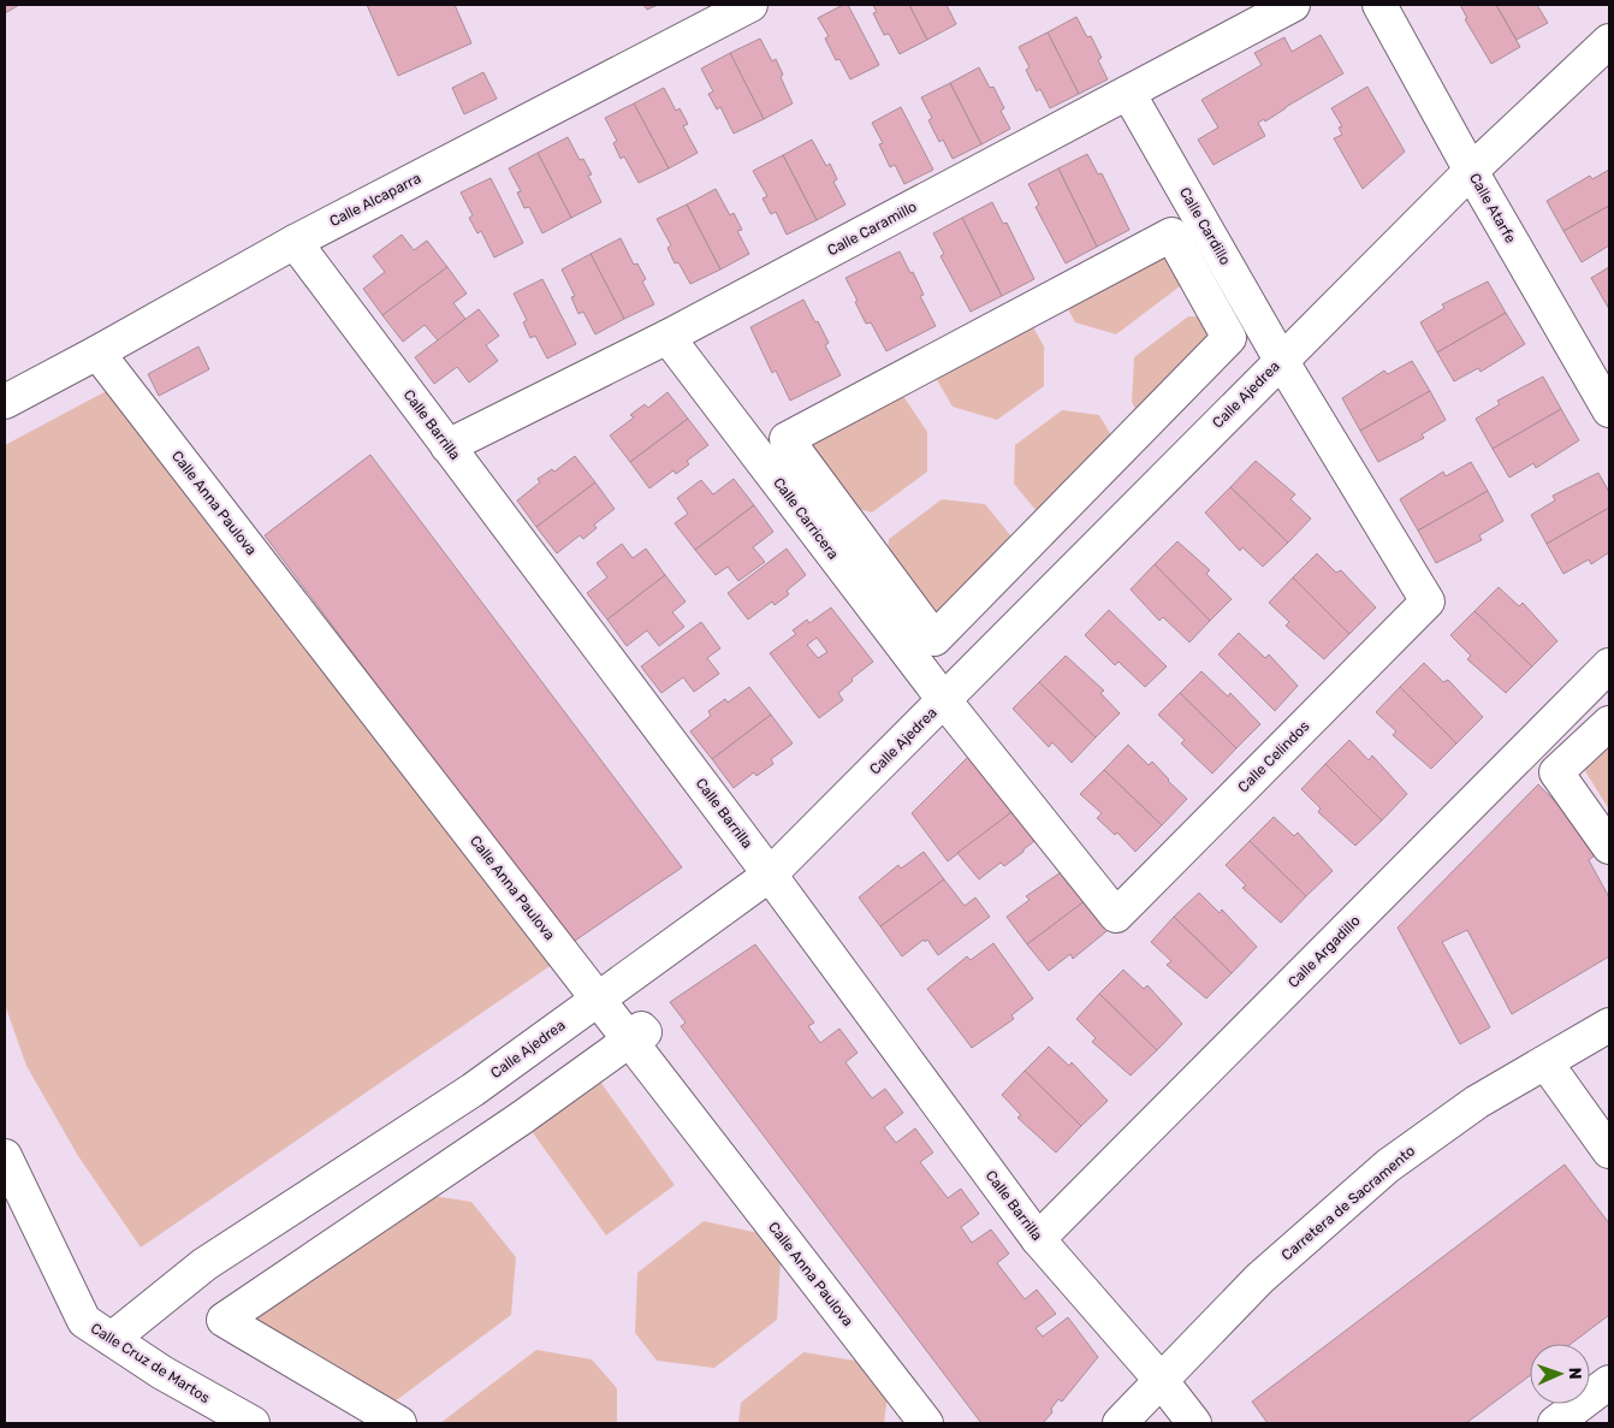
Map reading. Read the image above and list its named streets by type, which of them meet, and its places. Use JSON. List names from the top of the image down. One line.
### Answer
{"streets":{"street":["Calle Alcaparra","Calle Atarfe","Calle Cardillo","Calle Caramillo","Calle Ajedrea","Calle Barrilla","Calle Anna Paulova","Calle Carricera","Calle Celindos","Calle Argadillo","Carretera de Sacramento","Calle Cruz de Martos"]},"crossings":[["Calle Alcaparra","Calle Barrilla"],["Calle Alcaparra","Calle Anna Paulova"],["Calle Atarfe","Calle Ajedrea"],["Calle Cardillo","Calle Caramillo"],["Calle Cardillo","Calle Ajedrea"],["Calle Cardillo","Calle Celindos"],["Calle Caramillo","Calle Barrilla"],["Calle Caramillo","Calle Carricera"],["Calle Ajedrea","Calle Barrilla"],["Calle Ajedrea","Calle Anna Paulova"],["Calle Ajedrea","Calle Carricera"],["Calle Ajedrea","Calle Celindos"],["Calle Ajedrea","Calle Cruz de Martos"],["Calle Barrilla","Calle Argadillo"],["Calle Barrilla","Carretera de Sacramento"],["Calle Carricera","Calle Celindos"]],"north":"right"}
